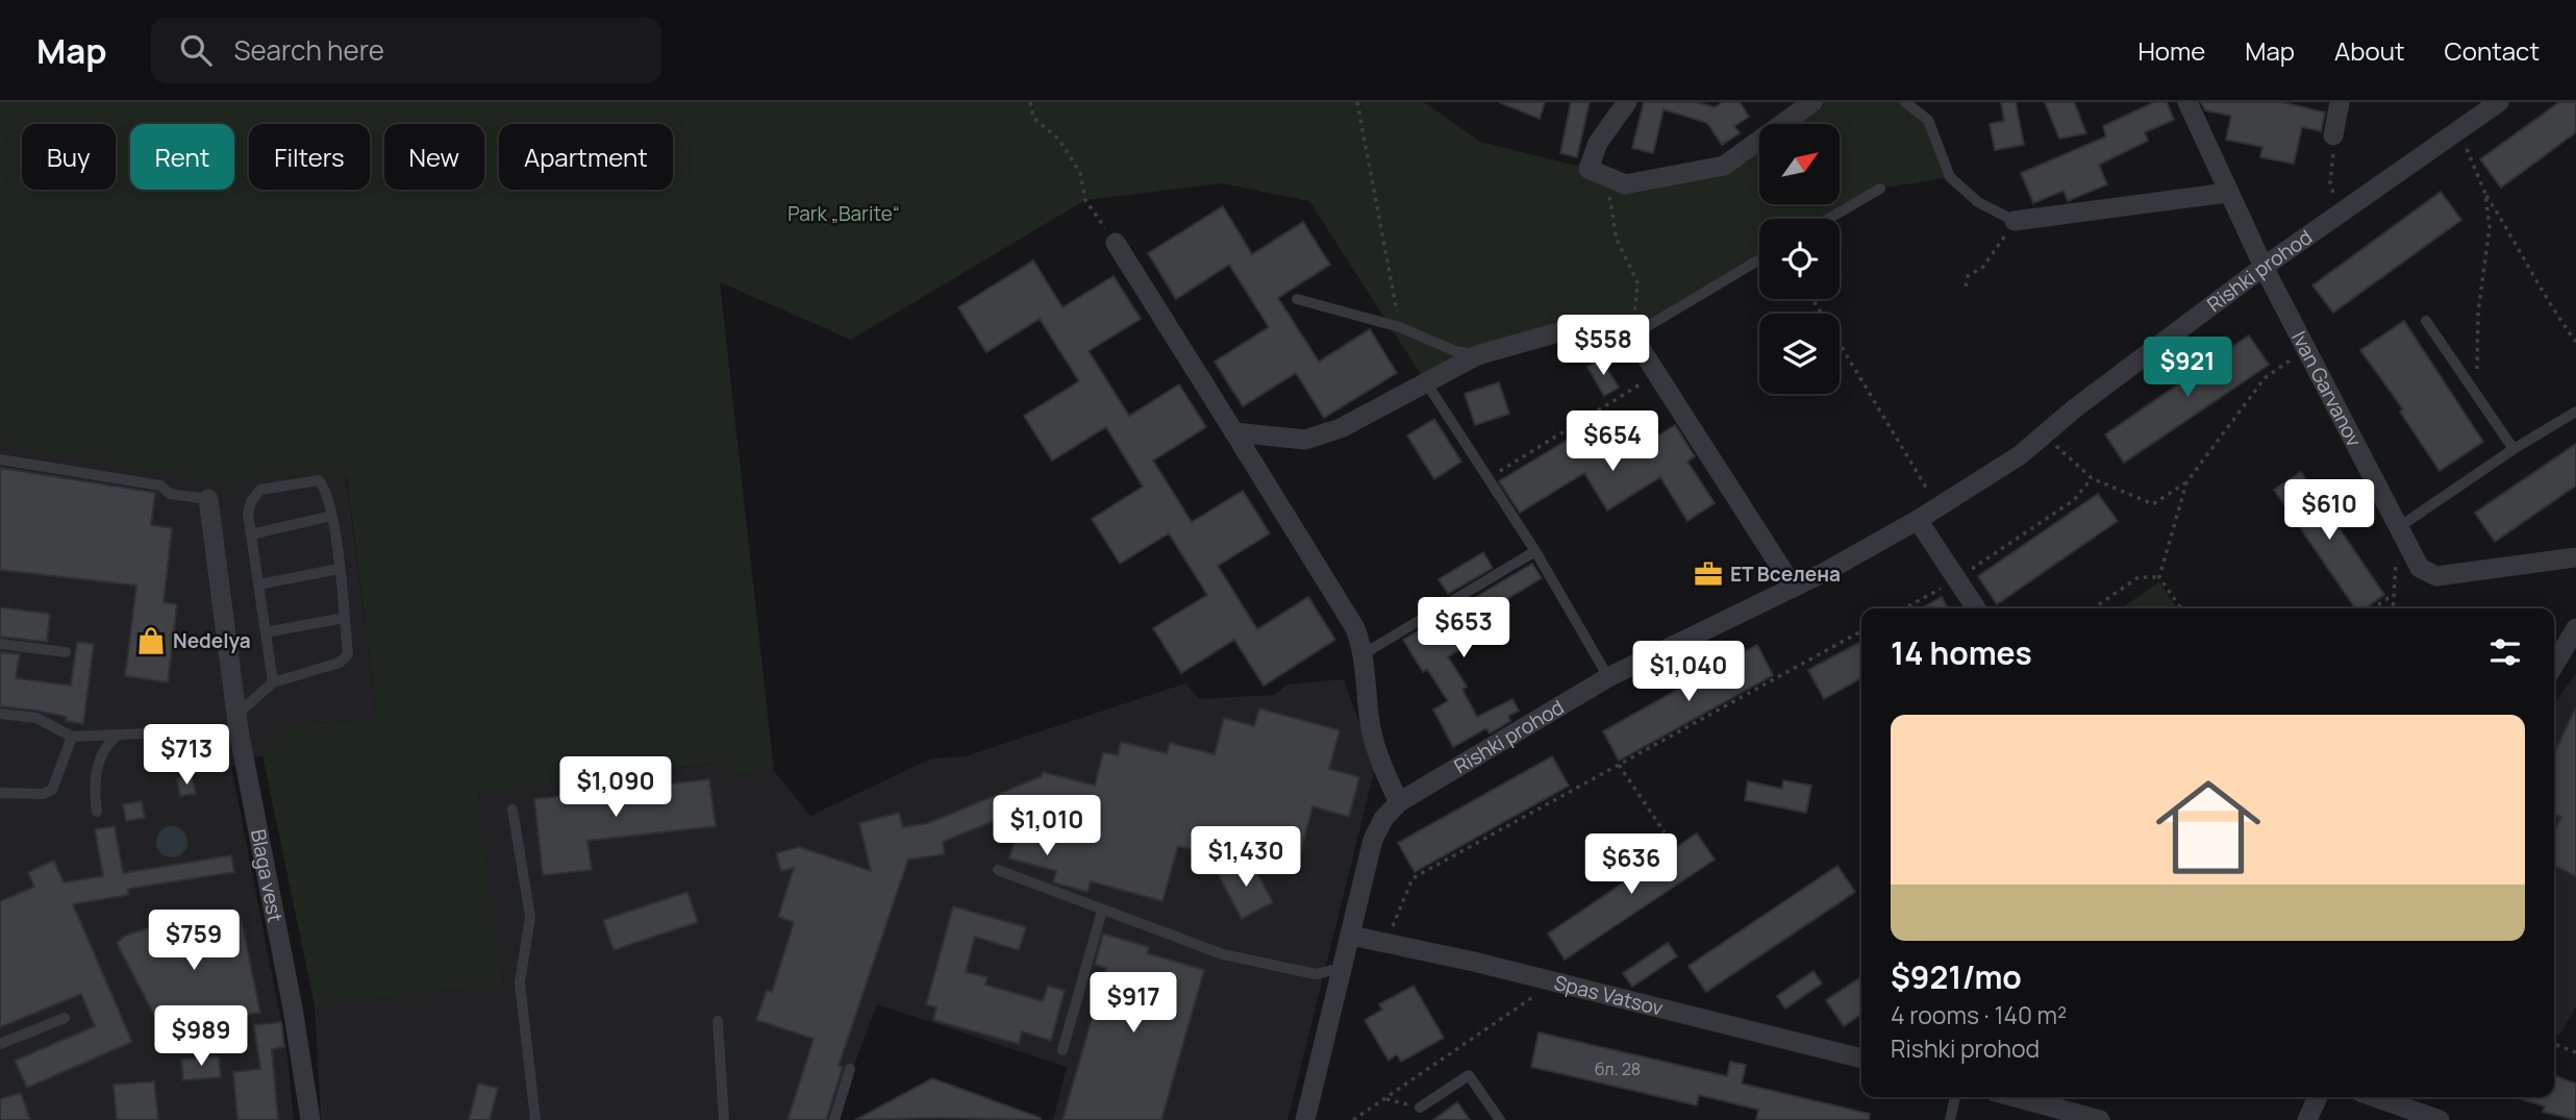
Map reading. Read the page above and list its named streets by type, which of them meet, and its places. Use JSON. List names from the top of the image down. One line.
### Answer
{"streets":{"street":["Rishki prohod","Ivan Garvanov","Blaga vest","Spas Vatsov"]},"crossings":[["Rishki prohod","Ivan Garvanov"],["Rishki prohod","Spas Vatsov"]],"parks":["Park „Barite“"],"places":{"office":["ЕТ Вселена"],"shop":["Nedelya"]},"house_numbers":["бл. 28"],"north":"top right","page":{"header":"Map","search":"Search here","nav":["Home","Map","About","Contact"],"chip":["Buy","Rent","Filters","New","Apartment"],"price":["$558","$921","$654","$610","$653","$1,040","$713","$1,090","$1,010","$1,430","$636","$759","$917","$989"],"heading":"14 homes","list":[{"name":"$921/mo","note":"4 rooms · 140 m² · Rishki prohod"}]}}
